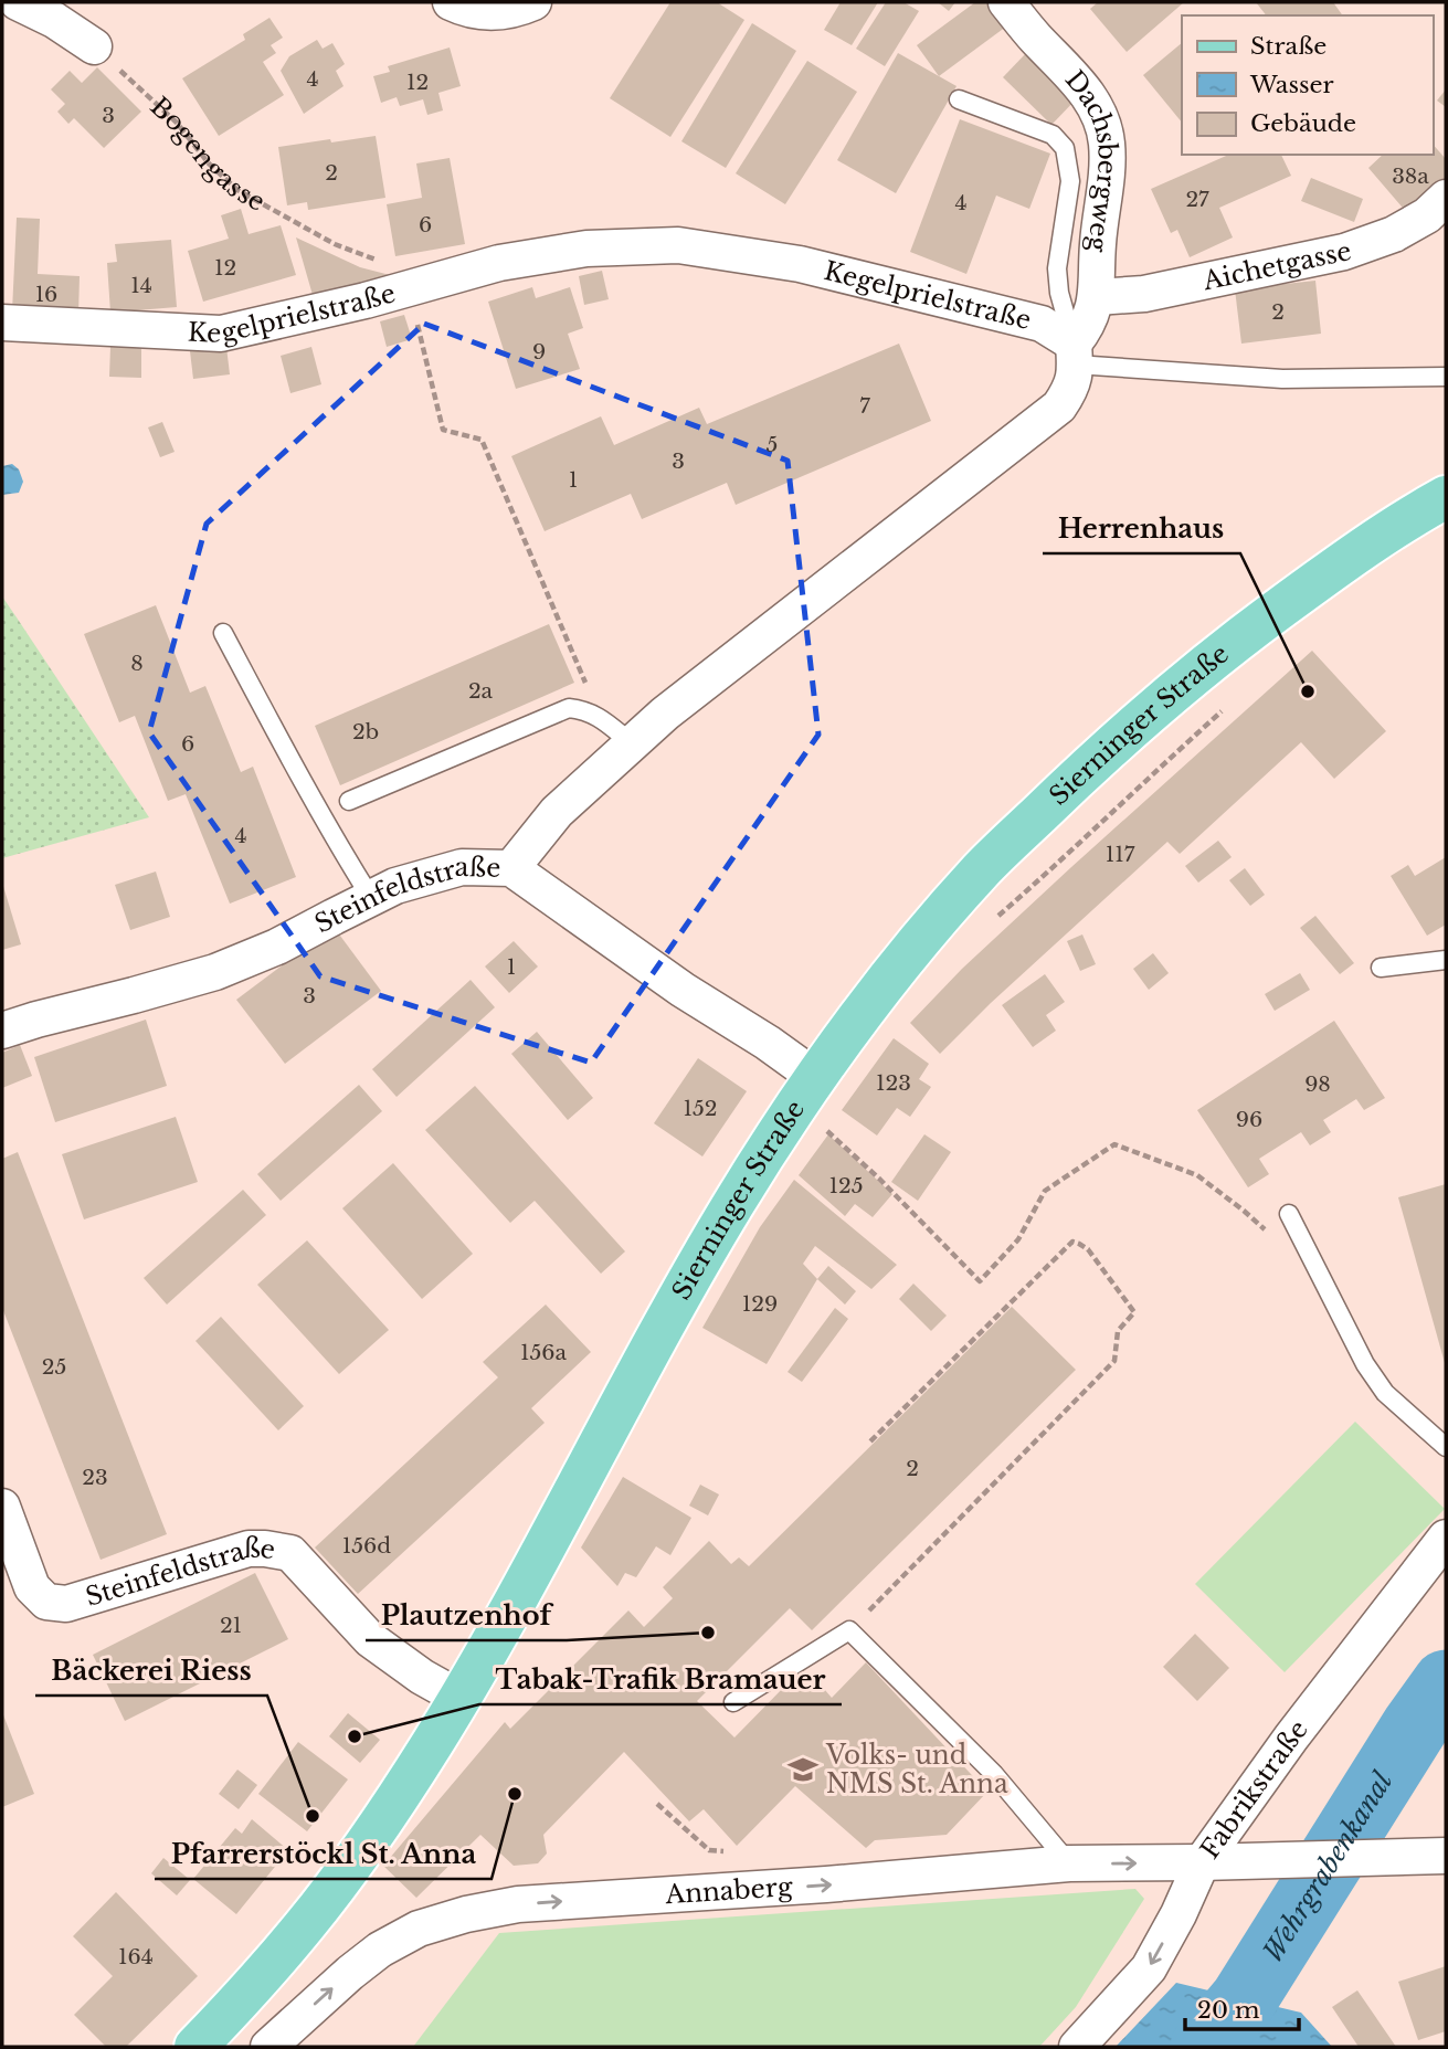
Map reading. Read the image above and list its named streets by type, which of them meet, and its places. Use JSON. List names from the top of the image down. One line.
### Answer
{"streets":{"main road":["Sierninger Straße"],"street":["Dachsbergweg","Aichetgasse","Kegelprielstraße","Steinfeldstraße","Fabrikstraße","Annaberg"],"path":["Bogengasse"]},"crossings":[["Bogengasse","Kegelprielstraße"],["Dachsbergweg","Aichetgasse"],["Dachsbergweg","Kegelprielstraße"],["Sierninger Straße","Steinfeldstraße"],["Fabrikstraße","Annaberg"]],"one_way":["Fabrikstraße","Annaberg"],"water":["Wehrgrabenkanal"],"places":{"other":["Herrenhaus","Plautzenhof","Tabak-Trafik Bramauer","Pfarrerstöckl St. Anna","Bäckerei Riess"],"school or university":["Volks- und NMS St. Anna"]},"house_numbers":["4","12","3","2","38a","27","4","6","12","14","16","2","9","7","5","3","1","8","2a","2b","6","4","117","1","3","123","98","152","96","125","129","156a","25","2","23","156d","21","164"],"legend":["Straße","Wasser","Gebäude"],"scale_bar":"20 m"}
